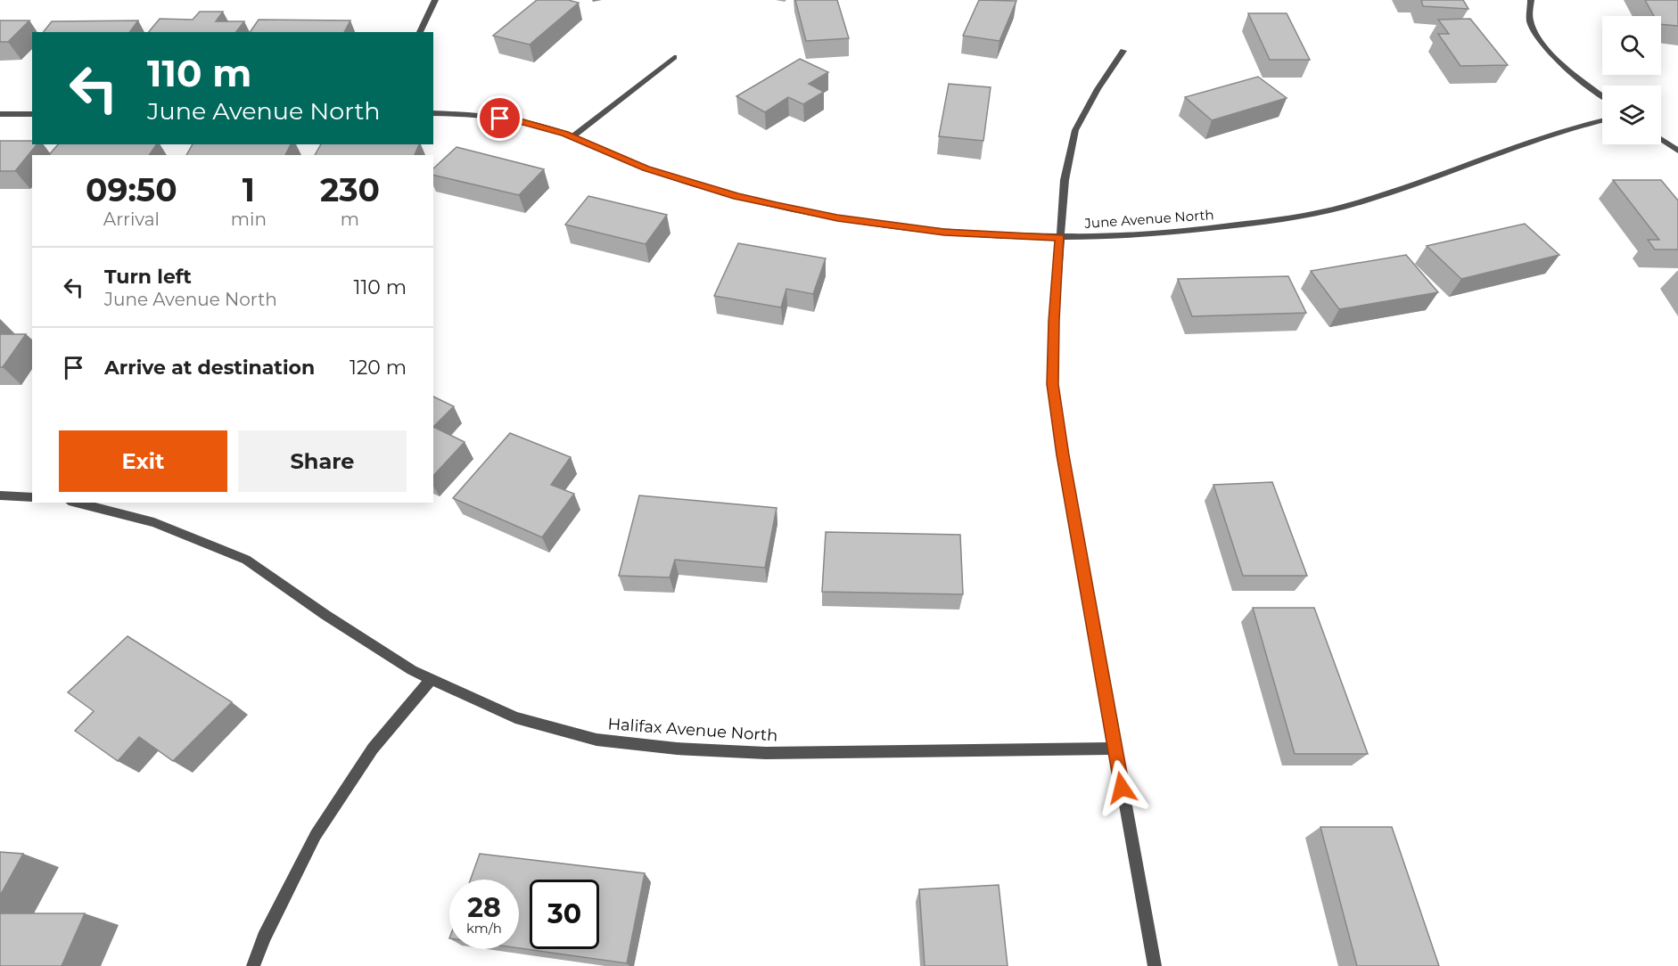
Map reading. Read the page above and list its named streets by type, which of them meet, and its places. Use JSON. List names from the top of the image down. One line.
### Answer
{"streets":{"street":["June Avenue North","Halifax Avenue North"]},"page":{"turn":["110 m","June Avenue North"],"eta":["09:50","Arrival","1","min","230","m"],"list":[{"name":"Turn left","note":"June Avenue North","value":"110 m"},{"name":"Arrive at destination","value":"120 m"}],"buttons":["Exit","Share"],"speed":"28 km/h","limit":"30"}}
